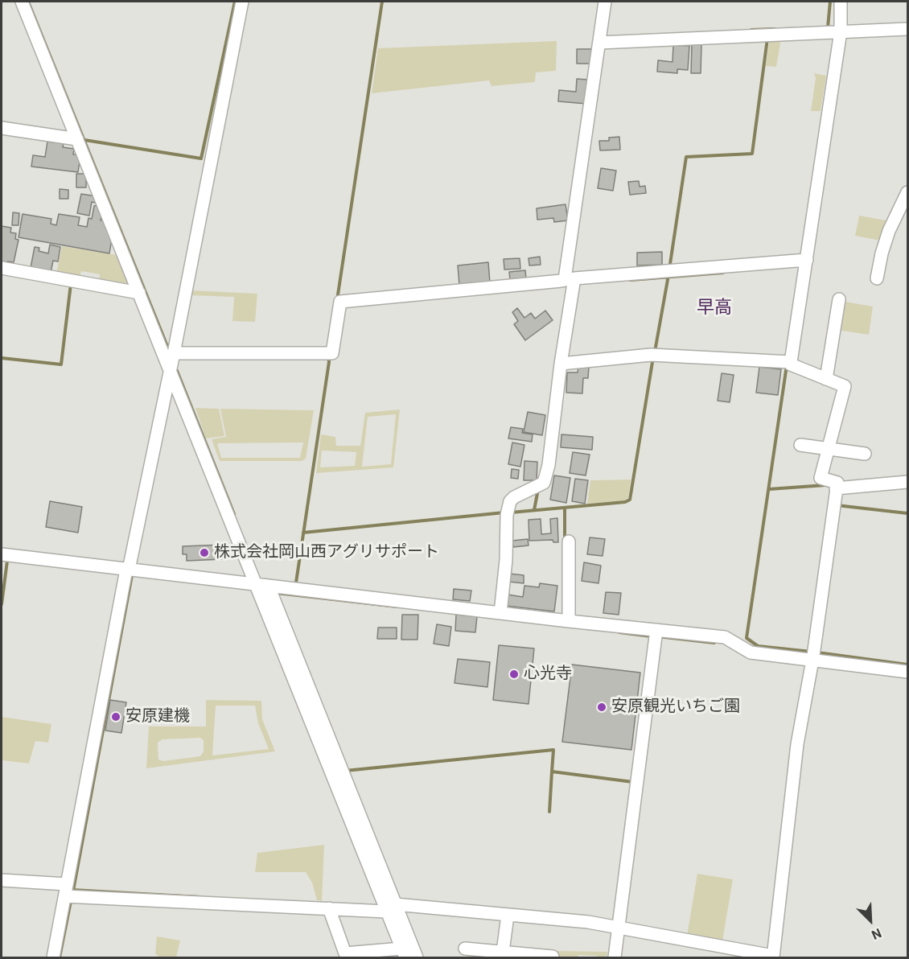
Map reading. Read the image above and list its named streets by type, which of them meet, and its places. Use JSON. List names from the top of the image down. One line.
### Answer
{"districts":["早高"],"places":["株式会社岡山西アグリサポート","心光寺","安原観光いちご園","安原建機"],"north":"bottom right"}
